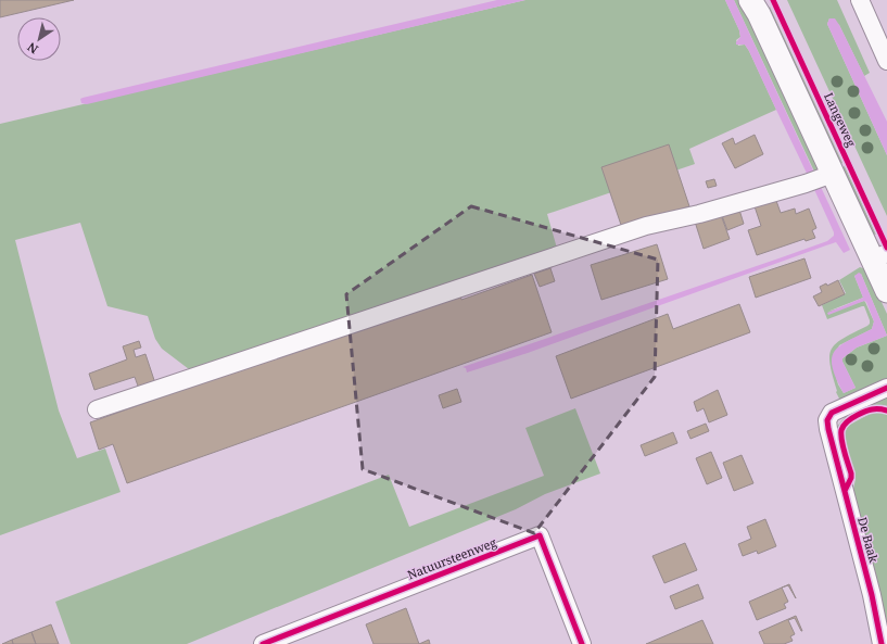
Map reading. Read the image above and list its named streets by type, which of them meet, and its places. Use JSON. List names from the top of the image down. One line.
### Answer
{"streets":{"street":["De Baak","Natuursteenweg"],"cycle path":["Langeweg"]},"north":"bottom left"}
